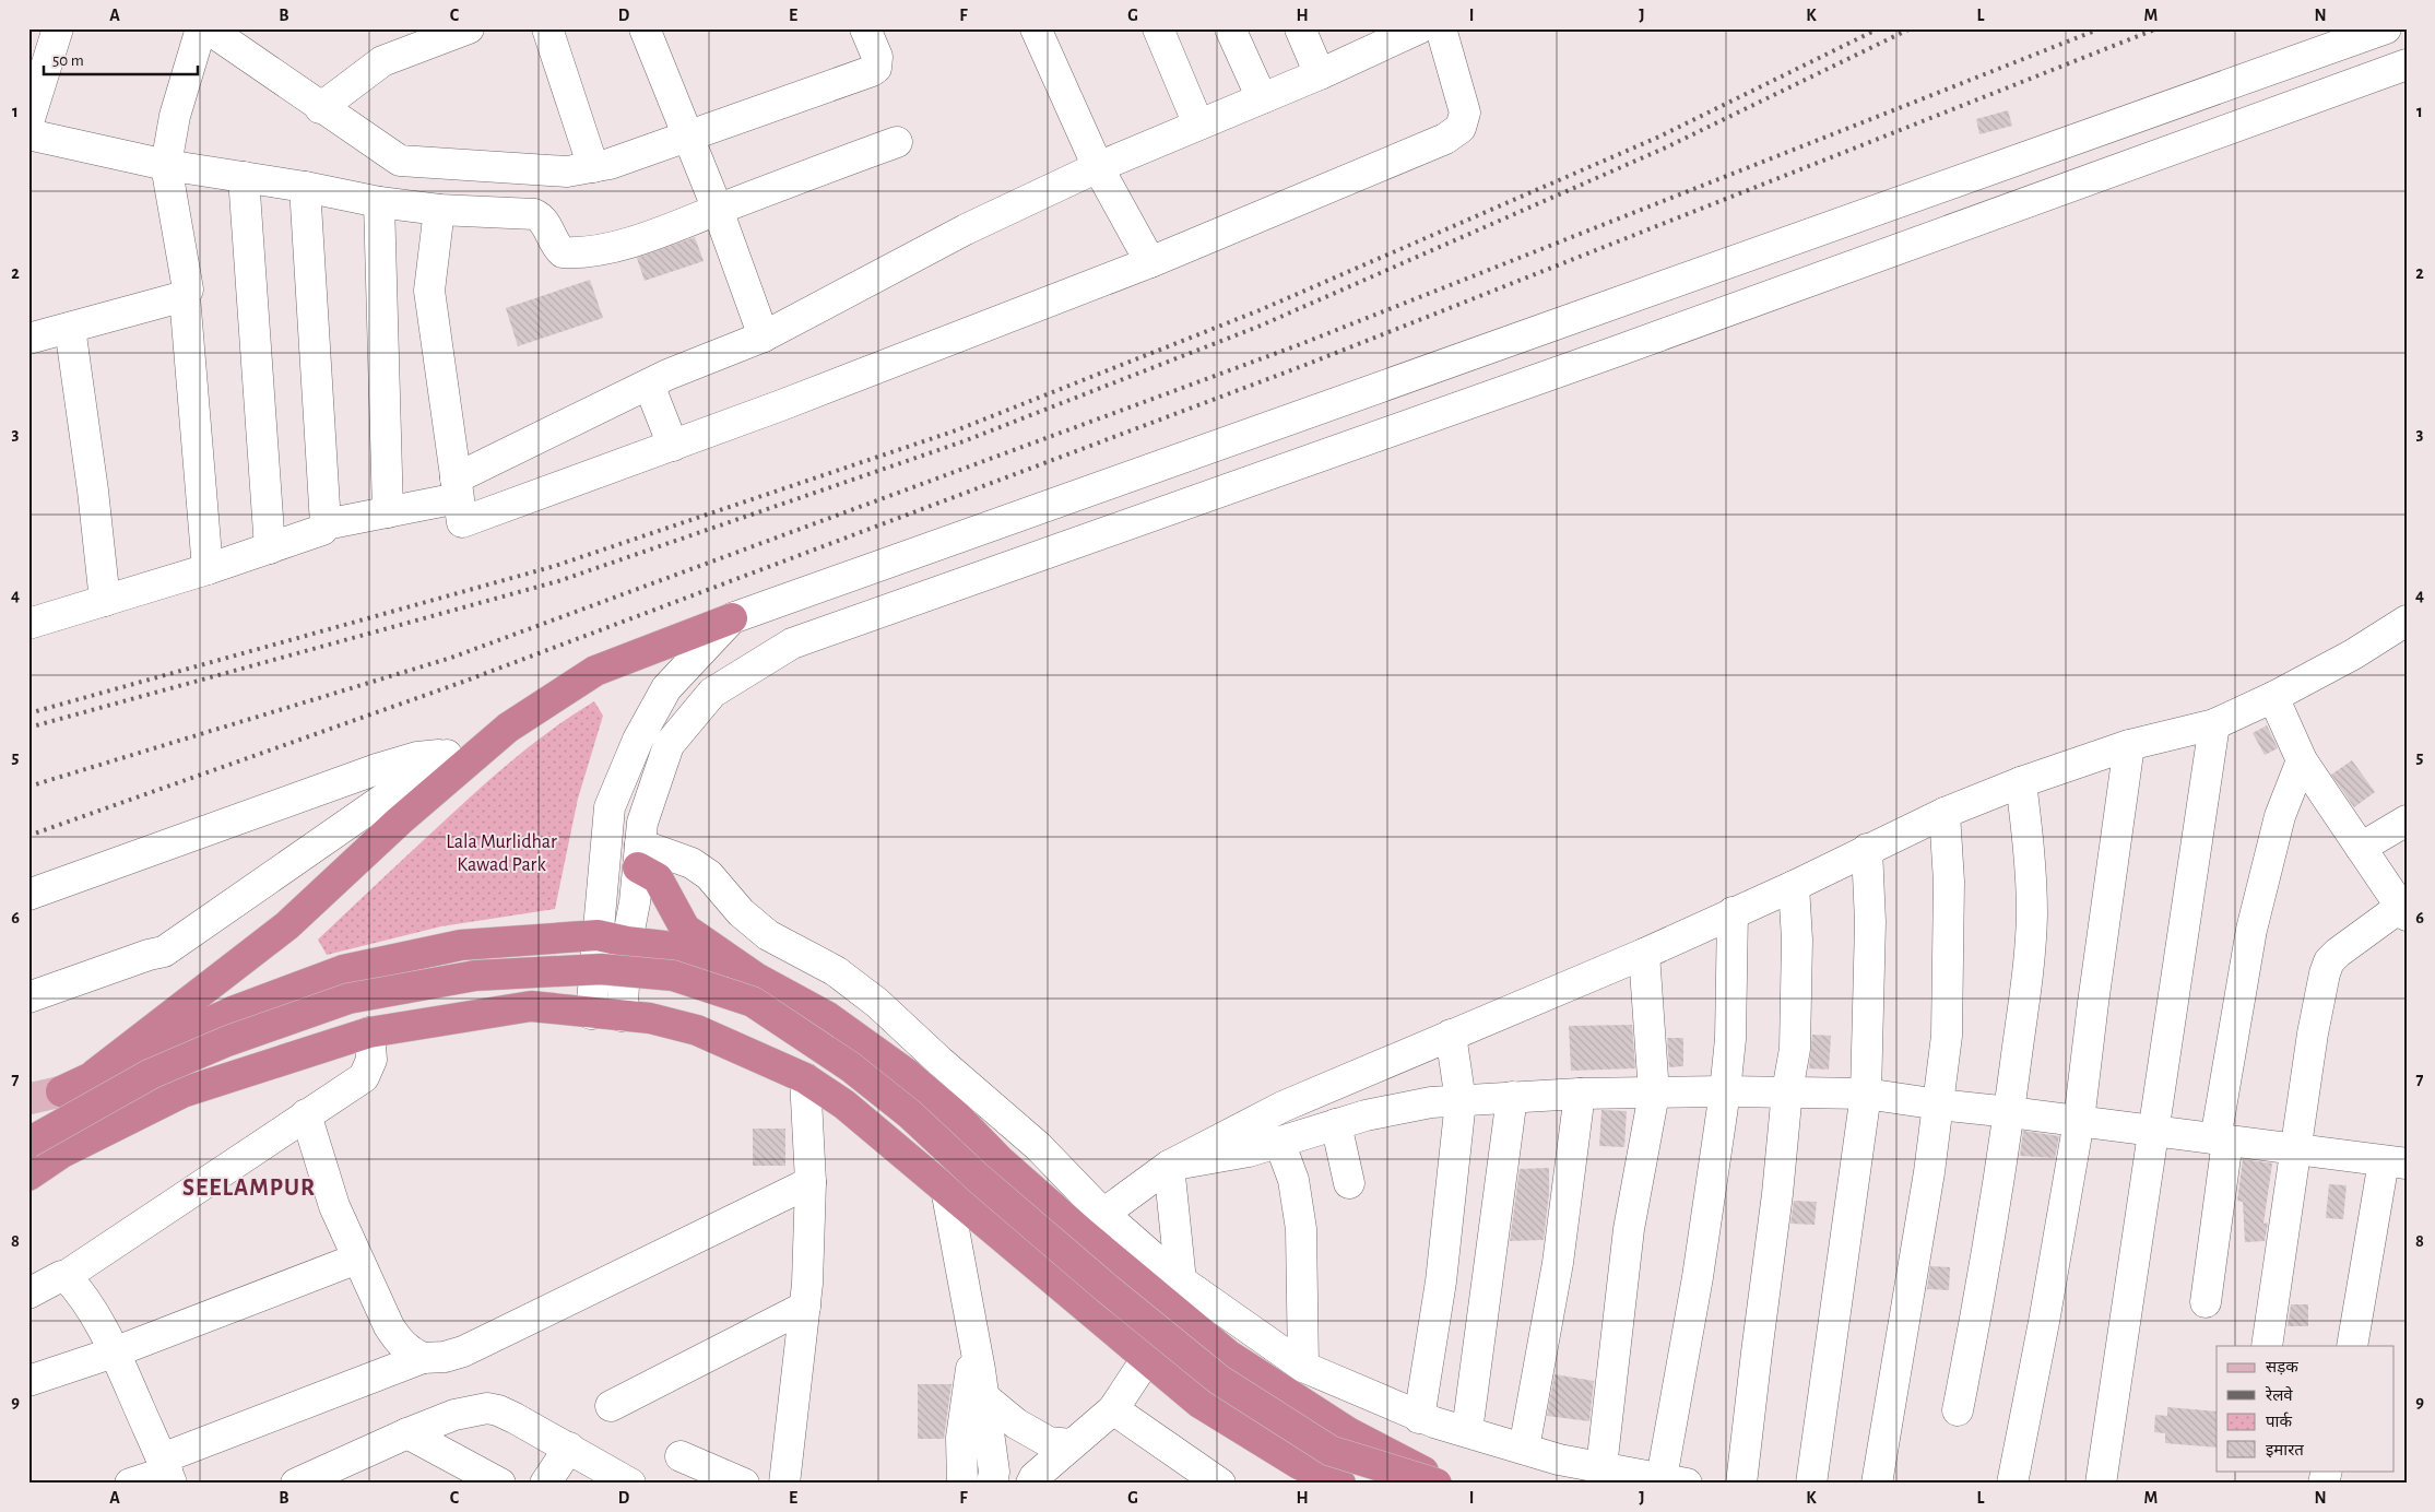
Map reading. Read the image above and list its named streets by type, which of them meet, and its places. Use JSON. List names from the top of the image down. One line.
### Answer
{"districts":["SEELAMPUR"],"parks":["Lala Murlidhar Kawad Park"],"legend":["सड़क","रेलवे","पार्क","इमारत"],"scale_bar":"50 m","grid":{"columns":["A","B","C","D","E","F","G","H","I","J","K","L","M","N"],"rows":["1","2","3","4","5","6","7","8","9"]}}
